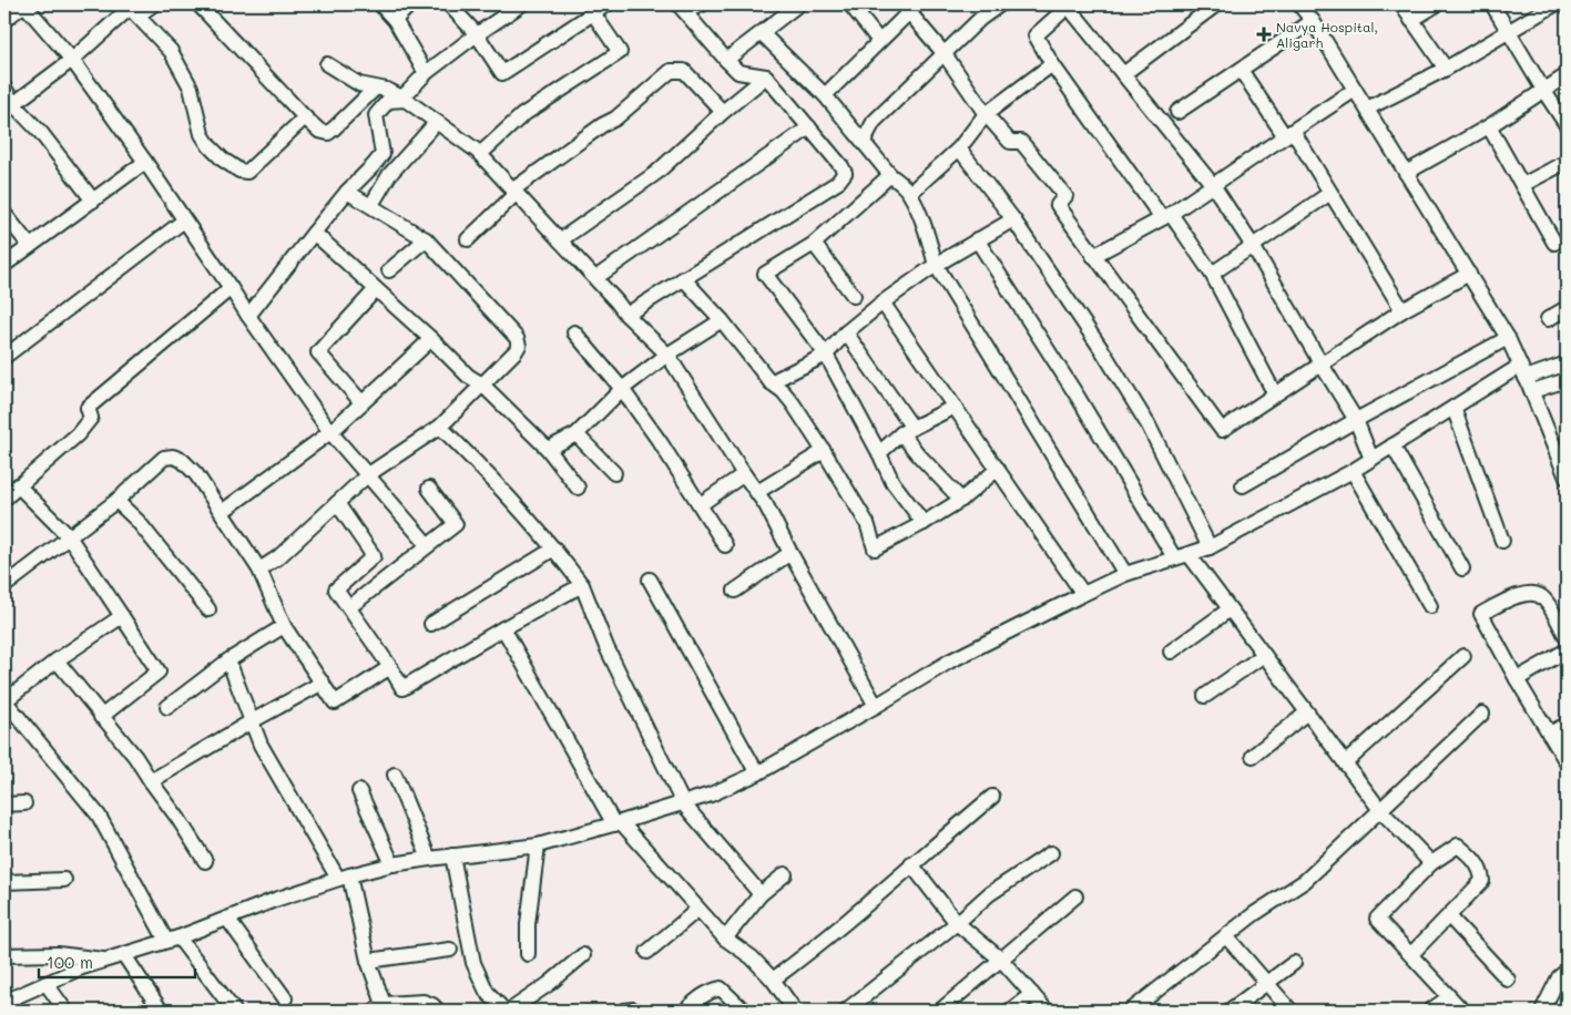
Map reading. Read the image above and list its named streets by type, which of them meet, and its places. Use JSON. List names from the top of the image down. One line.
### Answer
{"places":{"health":["Navya Hospital, Aligarh"]},"scale_bar":"100 m"}
